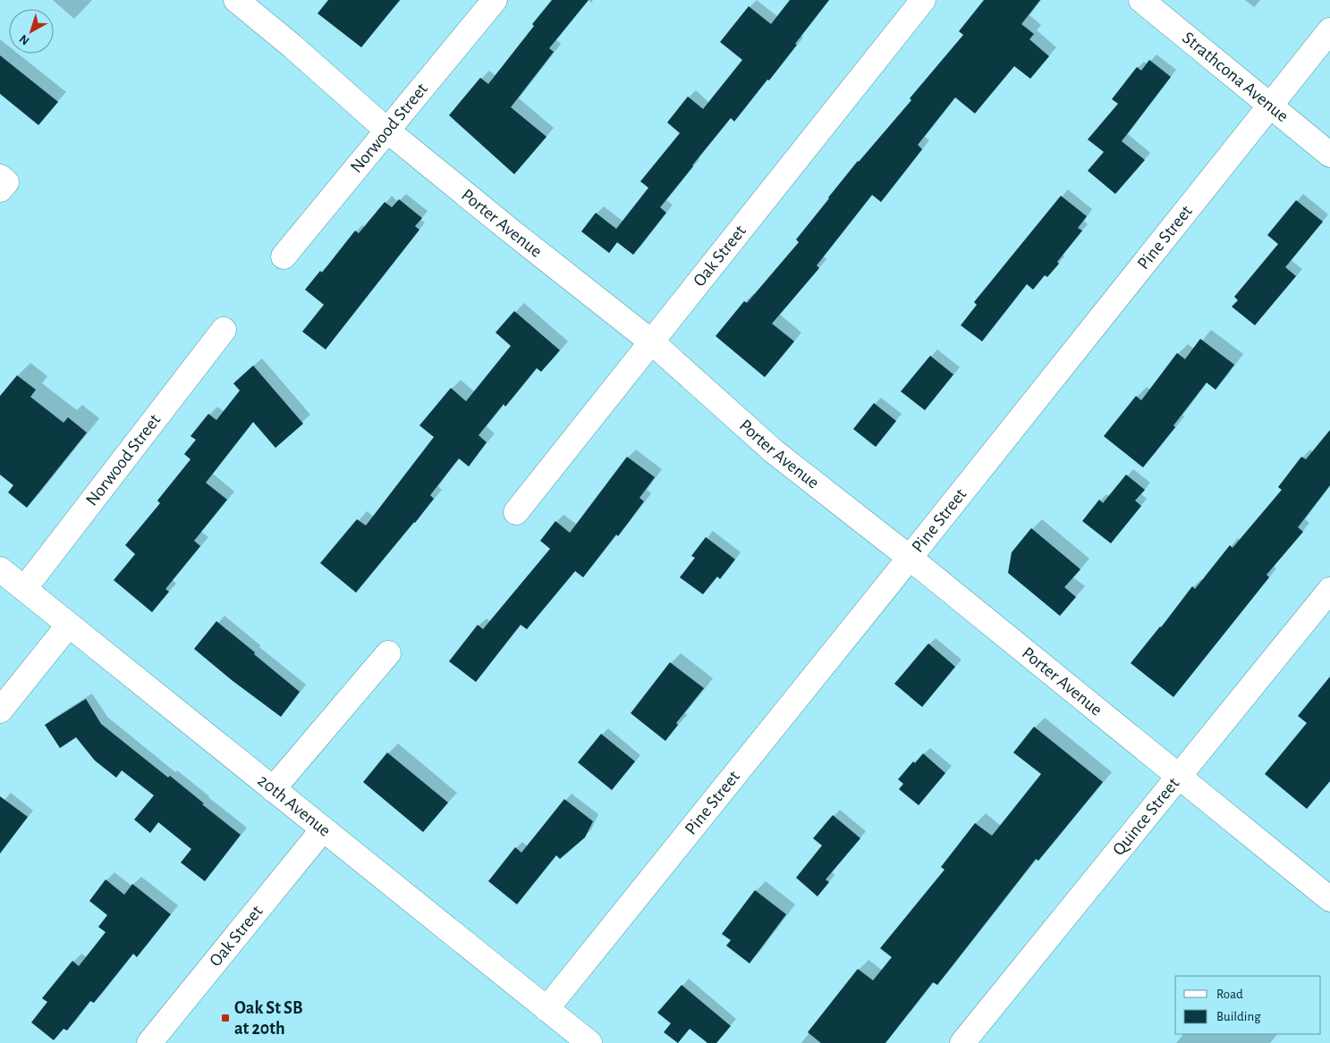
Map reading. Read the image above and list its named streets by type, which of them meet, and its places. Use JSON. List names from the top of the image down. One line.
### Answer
{"streets":{"street":["Strathcona Avenue","Norwood Street","Porter Avenue","Pine Street","Oak Street","20th Avenue","Quince Street"]},"crossings":[["Strathcona Avenue","Pine Street"],["Norwood Street","Porter Avenue"],["Norwood Street","20th Avenue"],["Porter Avenue","Pine Street"],["Porter Avenue","Oak Street"],["Porter Avenue","Quince Street"],["Pine Street","20th Avenue"],["Oak Street","20th Avenue"]],"places":{"transit":["Oak St SB at 20th"]},"legend":["Road","Building"],"north":"bottom left"}
